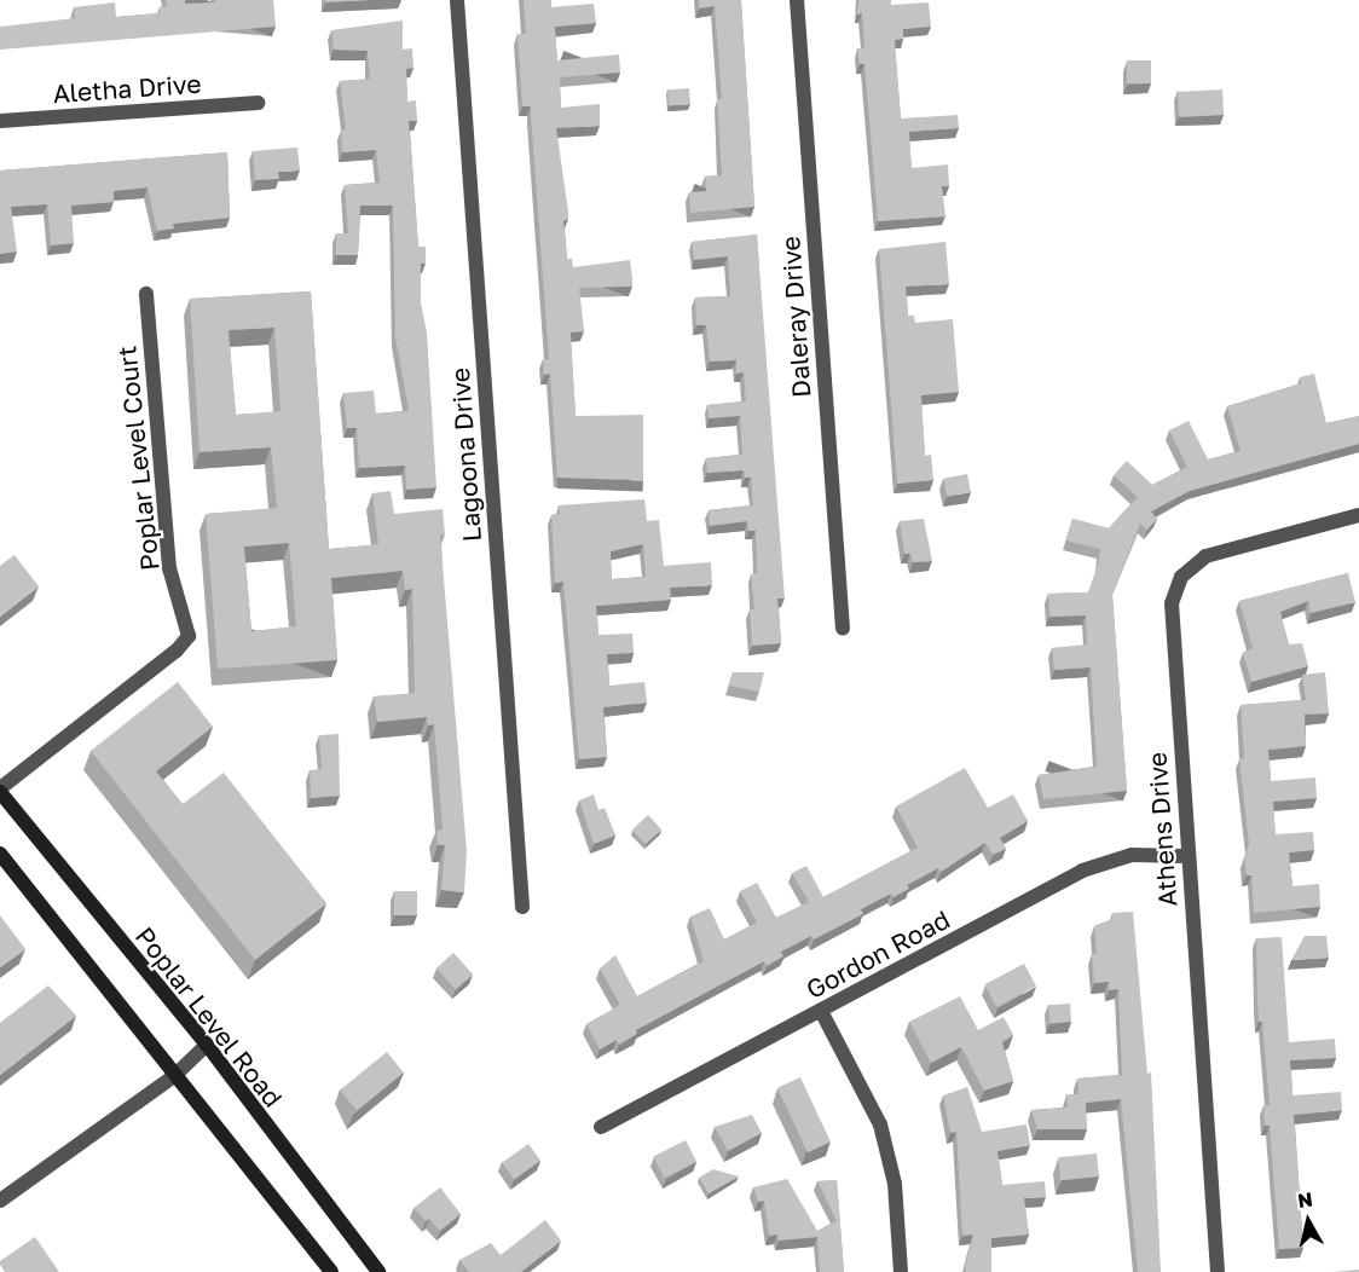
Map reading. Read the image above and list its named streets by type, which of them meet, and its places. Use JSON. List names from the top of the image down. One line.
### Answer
{"streets":{"main road":["Poplar Level Road"],"street":["Aletha Drive","Daleray Drive","Lagoona Drive","Poplar Level Court","Athens Drive","Gordon Road"]},"crossings":[["Poplar Level Court","Poplar Level Road"],["Athens Drive","Gordon Road"]],"north":"top"}
